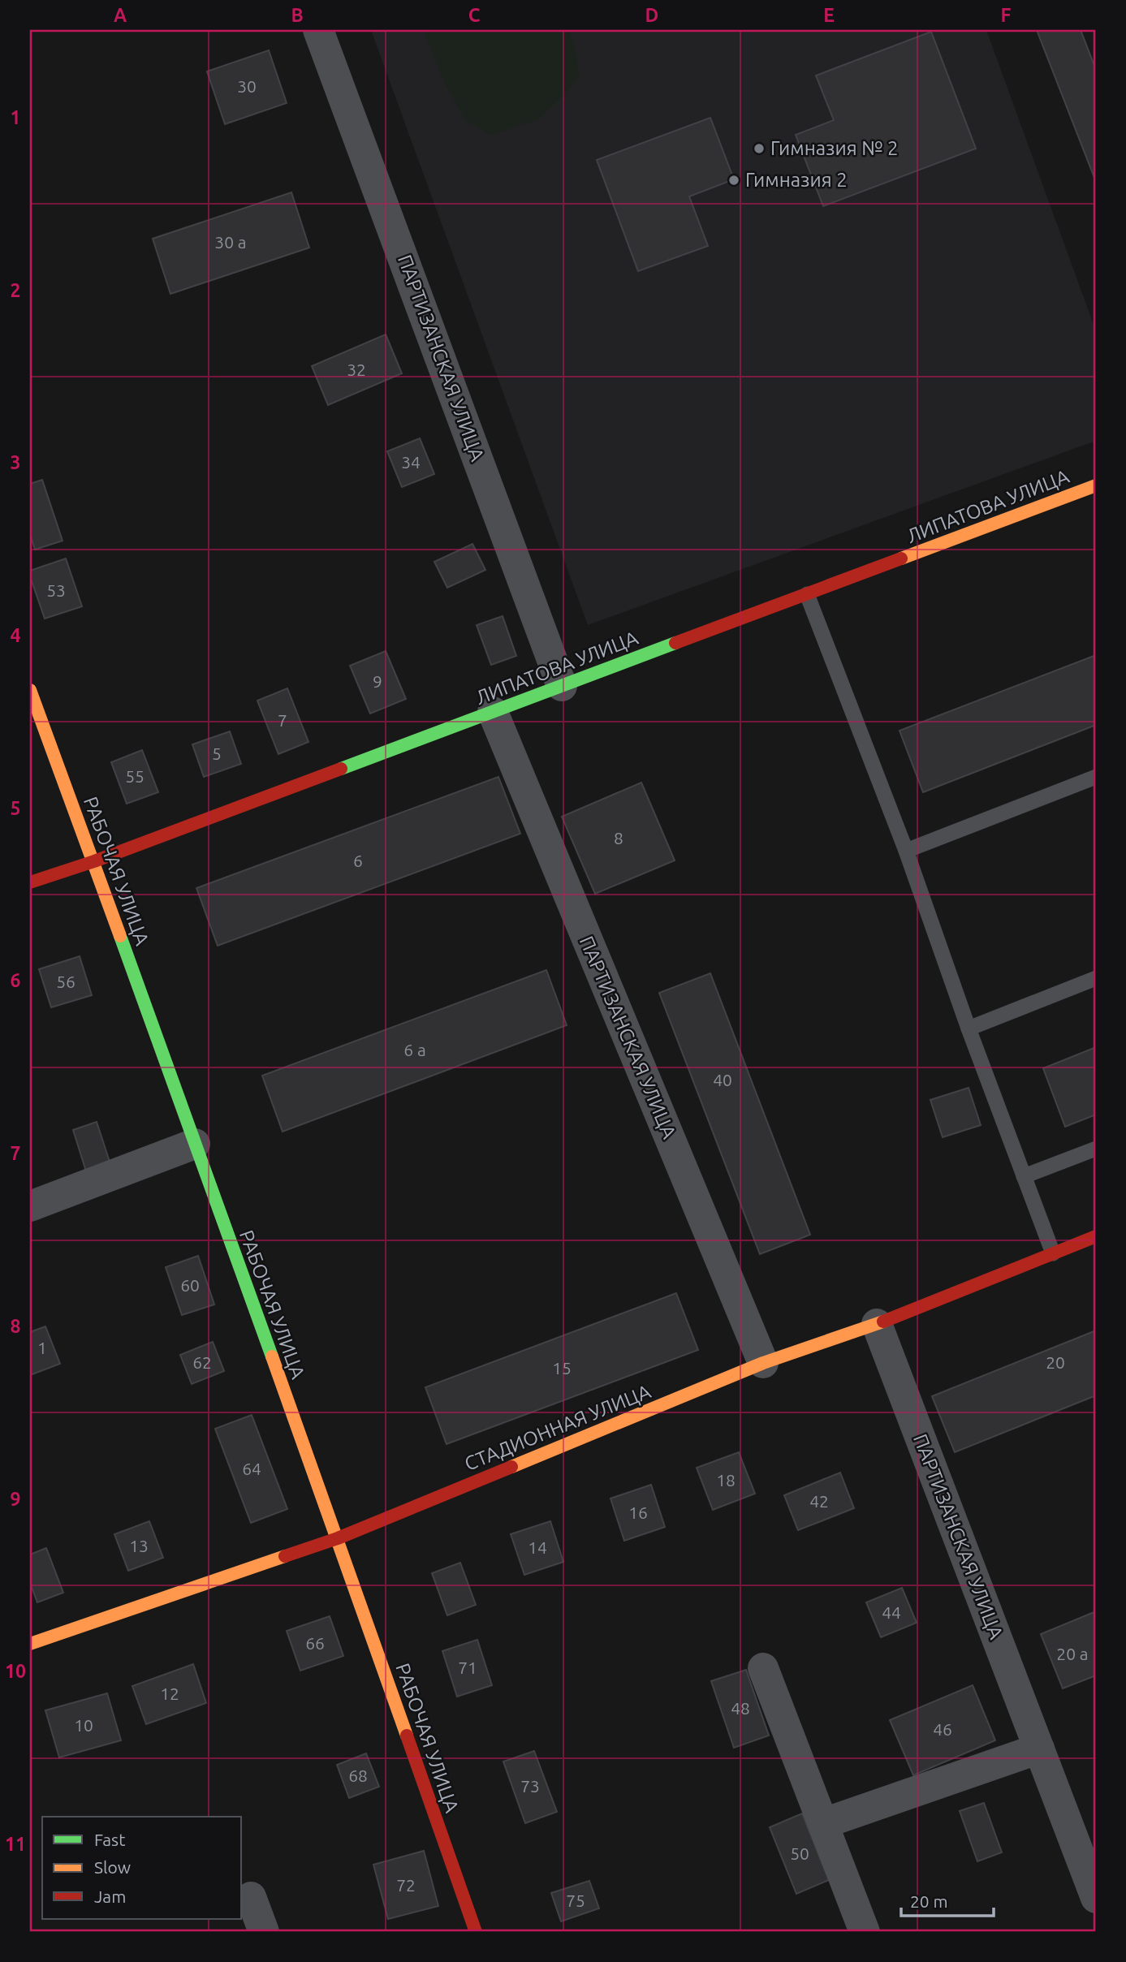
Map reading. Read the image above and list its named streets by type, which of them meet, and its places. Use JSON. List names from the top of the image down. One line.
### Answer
{"streets":{"street":["ПАРТИЗАНСКАЯ УЛИЦА","ЛИПАТОВА УЛИЦА","РАБОЧАЯ УЛИЦА","СТАДИОННАЯ УЛИЦА"]},"crossings":[["ПАРТИЗАНСКАЯ УЛИЦА","ЛИПАТОВА УЛИЦА"],["ПАРТИЗАНСКАЯ УЛИЦА","СТАДИОННАЯ УЛИЦА"],["ЛИПАТОВА УЛИЦА","РАБОЧАЯ УЛИЦА"],["РАБОЧАЯ УЛИЦА","СТАДИОННАЯ УЛИЦА"]],"places":["Гимназия № 2","Гимназия 2"],"house_numbers":["30","30 а","32","34","53","9","7","5","55","8","6","56","6 а","40","60","1","62","20","15","64","18","42","16","13","14","44","66","20 а","71","12","48","10","46","68","73","50","72","75"],"legend":["Fast","Slow","Jam"],"scale_bar":"20 m","grid":{"columns":["A","B","C","D","E","F"],"rows":["1","2","3","4","5","6","7","8","9","10","11"]}}
